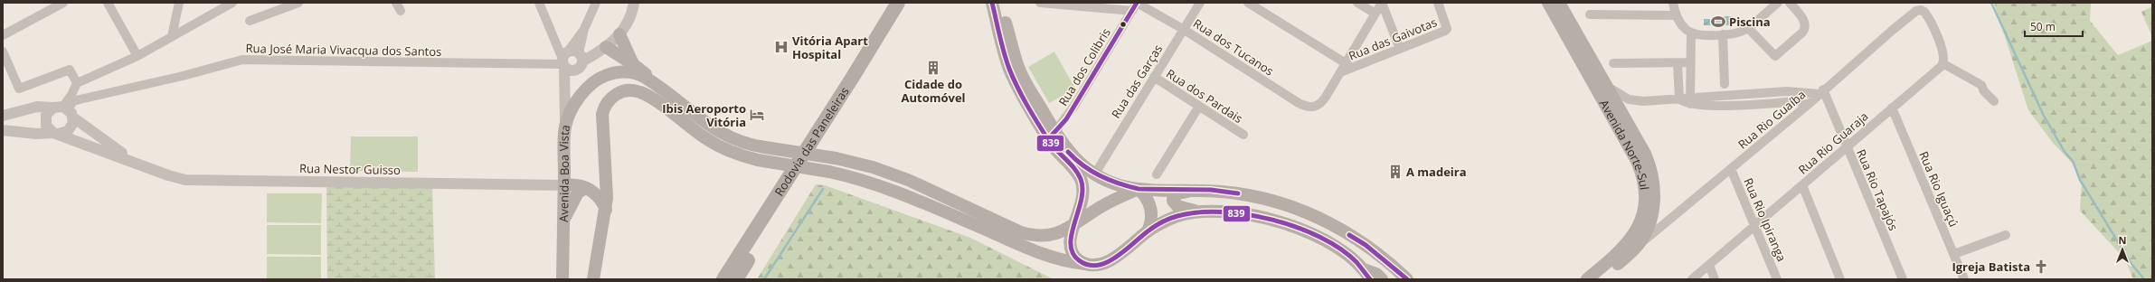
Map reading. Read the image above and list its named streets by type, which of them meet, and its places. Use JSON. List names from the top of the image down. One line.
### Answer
{"streets":{"main road":["Rodovia das Paneleiras","Avenida Norte-Sul","Avenida Boa Vista"],"street":["Rua das Gaivotas","Rua dos Tucanos","Rua José Maria Vivacqua dos Santos","Rua dos Colibris","Rua das Garças","Rua dos Pardais","Rua Rio Guaíba","Rua Rio Guaraja","Rua Nestor Guisso","Rua Rio Iguaçú","Rua Rio Tapajós","Rua Rio Ipiranga"]},"crossings":[["Rua das Gaivotas","Rua dos Tucanos"],["Rua dos Tucanos","Rua dos Colibris"],["Rua dos Tucanos","Rua das Garças"],["Rua José Maria Vivacqua dos Santos","Rua Nestor Guisso"],["Rua José Maria Vivacqua dos Santos","Avenida Boa Vista"],["Rua das Garças","Rua dos Pardais"],["Rua Rio Guaíba","Rua Rio Guaraja"],["Rua Rio Guaíba","Avenida Norte-Sul"],["Rua Rio Guaíba","Rua Rio Tapajós"],["Rua Rio Guaíba","Rua Rio Ipiranga"],["Rua Rio Guaraja","Rua Rio Iguaçú"],["Rua Rio Guaraja","Rua Rio Tapajós"],["Rua Rio Guaraja","Rua Rio Ipiranga"],["Rua Nestor Guisso","Avenida Boa Vista"]],"places":{"sports":["Piscina"],"hospital":["Vitória Apart Hospital"],"building":["Cidade do Automóvel","A madeira"],"hotel":["Ibis Aeroporto Vitória"],"church":["Igreja Batista"]},"lines":["transit line 839"],"scale_bar":"50 m","north":"top"}
